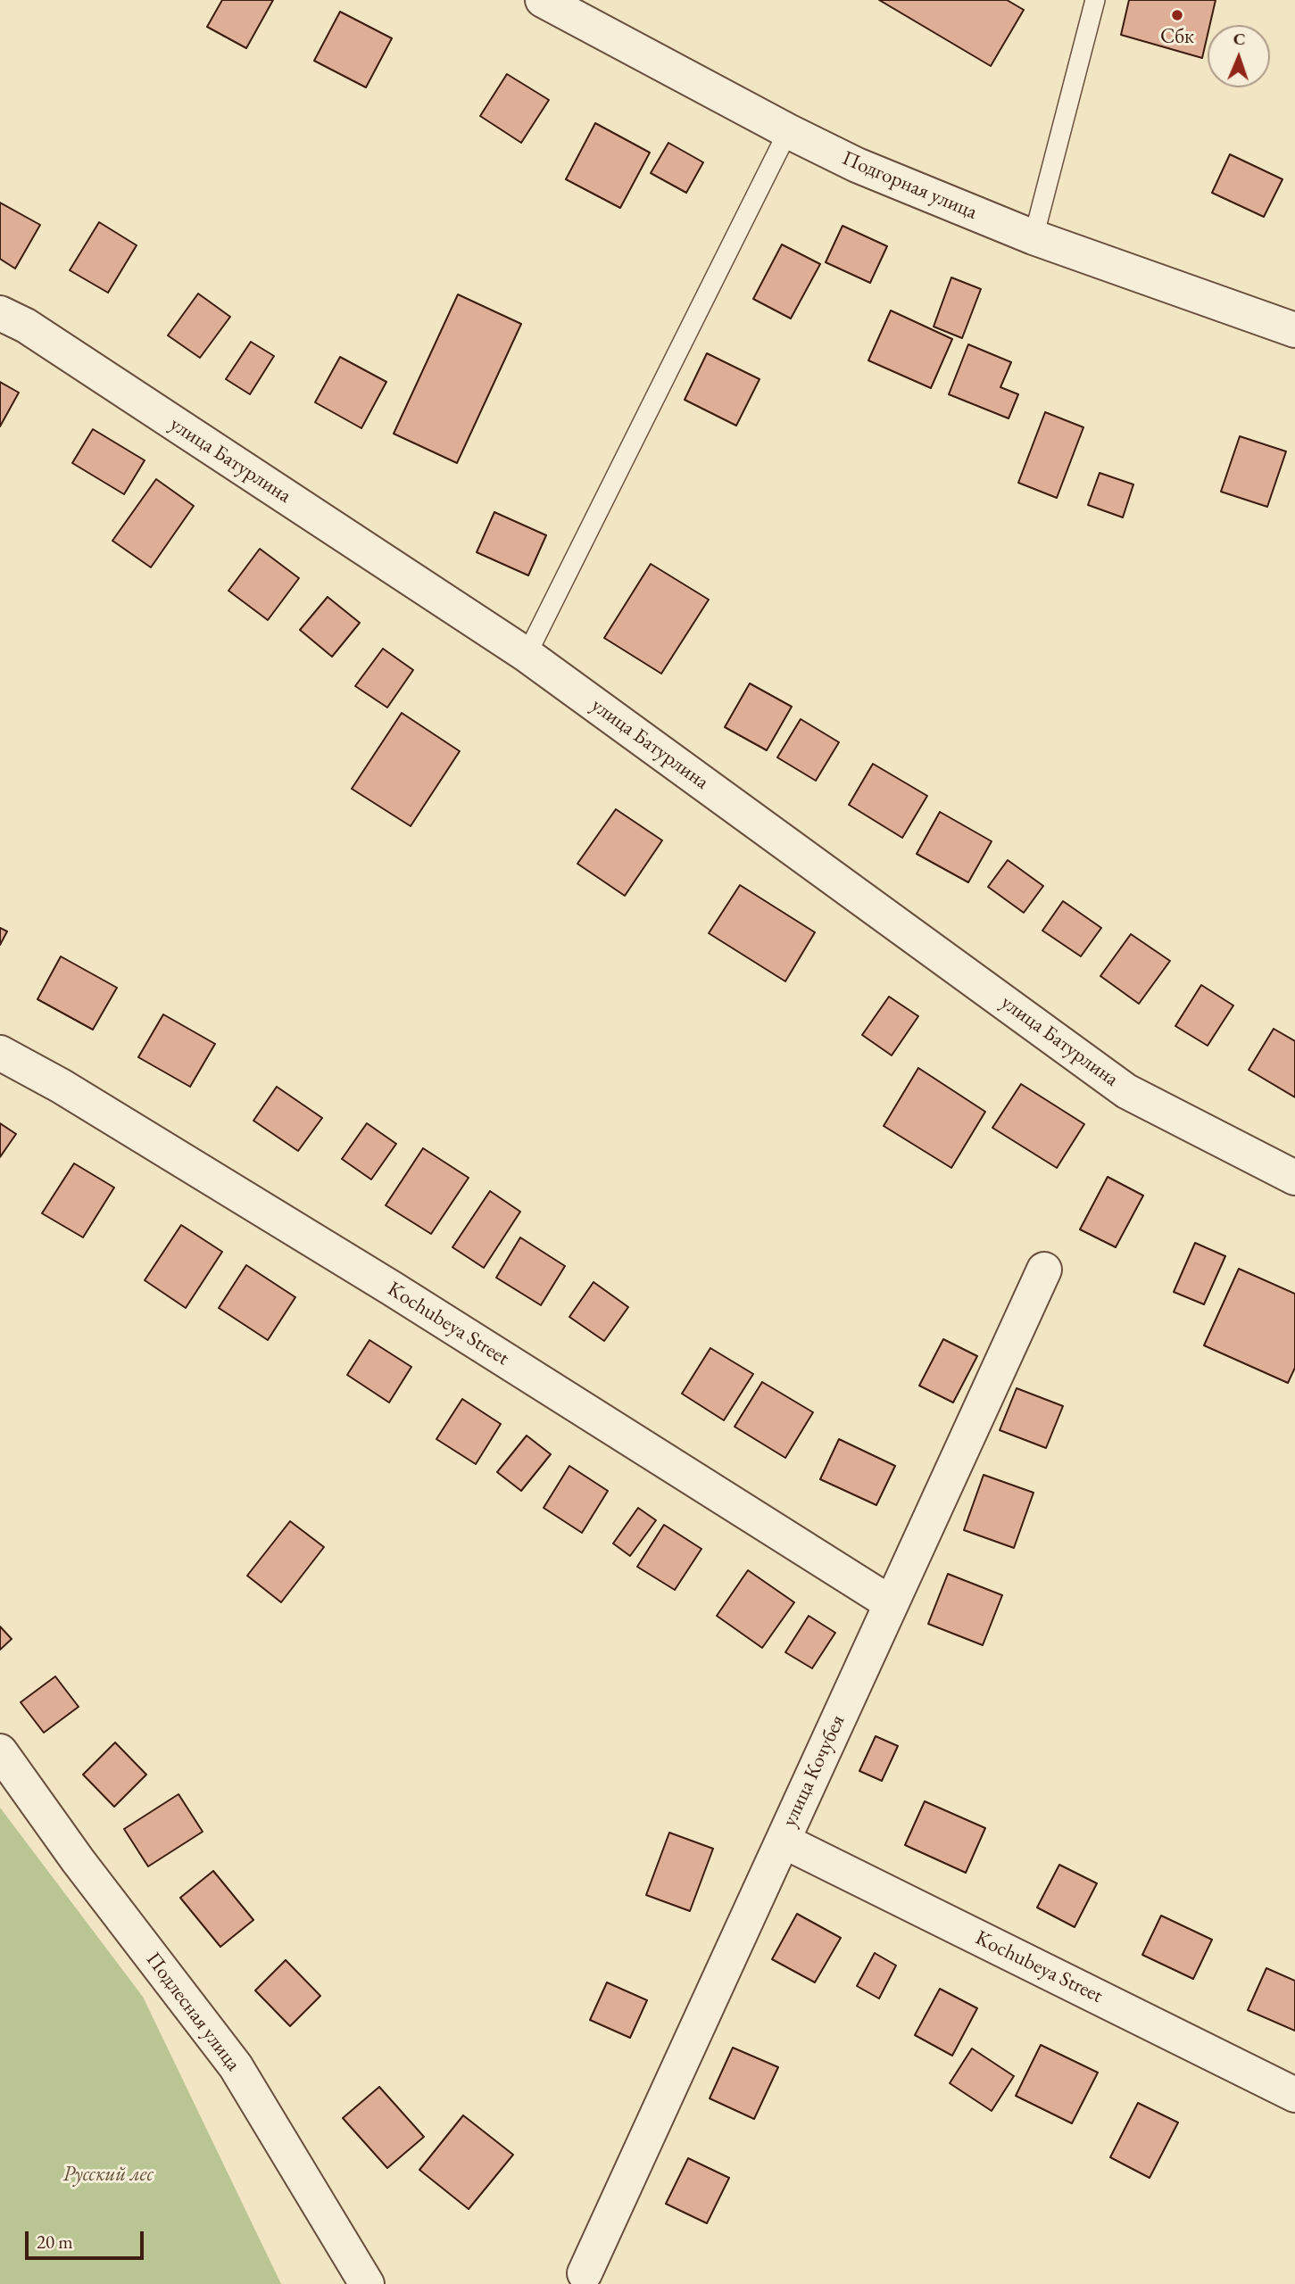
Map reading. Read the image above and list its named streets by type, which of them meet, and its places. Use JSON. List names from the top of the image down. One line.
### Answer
{"streets":{"street":["Подгорная улица","улица Батурлина","Kochubeya Street","улица Кочубея","Подлесная улица"]},"crossings":[["Kochubeya Street","улица Кочубея"]],"parks":["Русский лес"],"places":["Сбк"],"scale_bar":"20 m","north":"top"}
